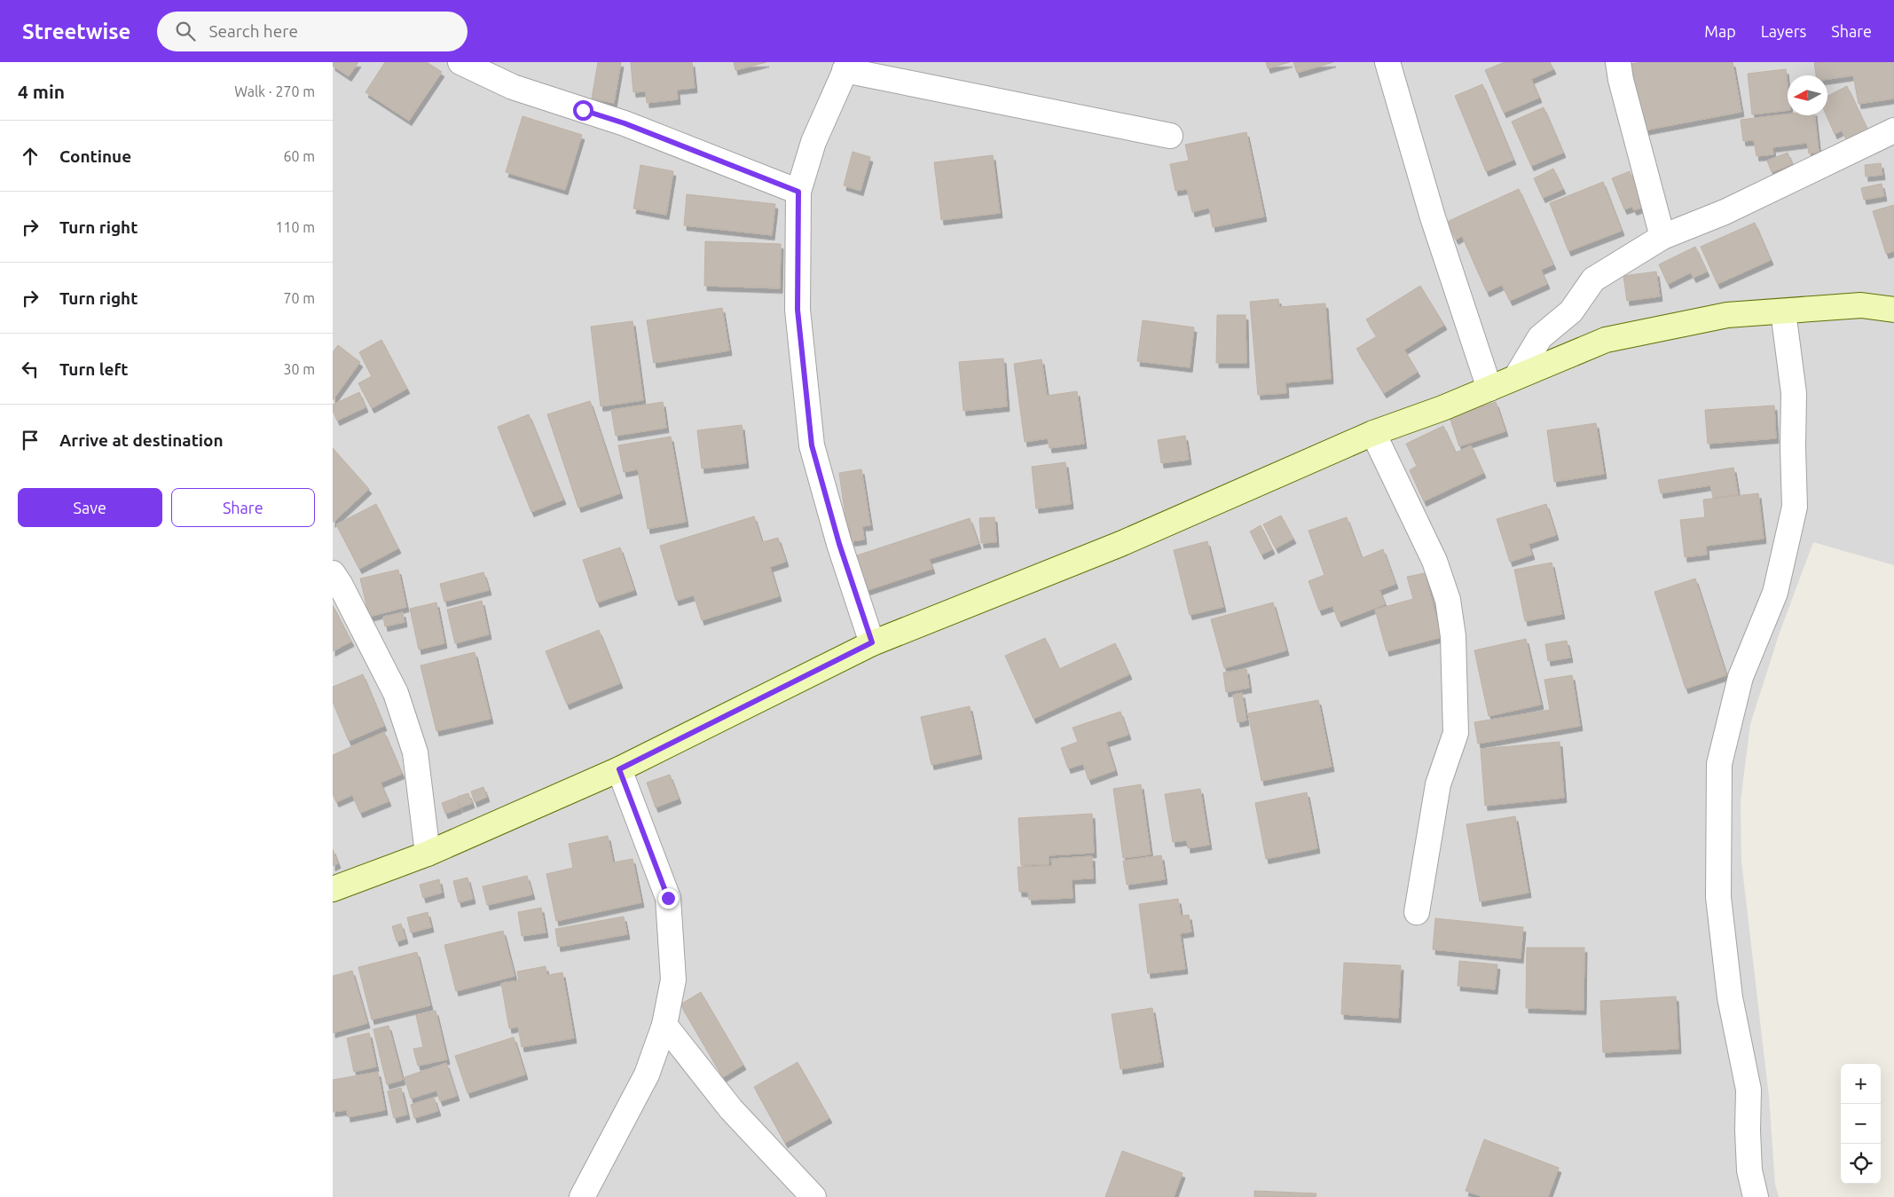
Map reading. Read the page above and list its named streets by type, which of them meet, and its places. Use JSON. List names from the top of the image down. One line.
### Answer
{"north":"left","page":{"header":"Streetwise","search":"Search here","nav":["Map","Layers","Share"],"heading":["4 min","Walk · 270 m"],"list":[["Continue","60 m"],["Turn right","110 m"],["Turn right","70 m"],["Turn left","30 m"],"Arrive at destination"],"buttons":["Save","Share"],"map_buttons":["+","−"]}}
